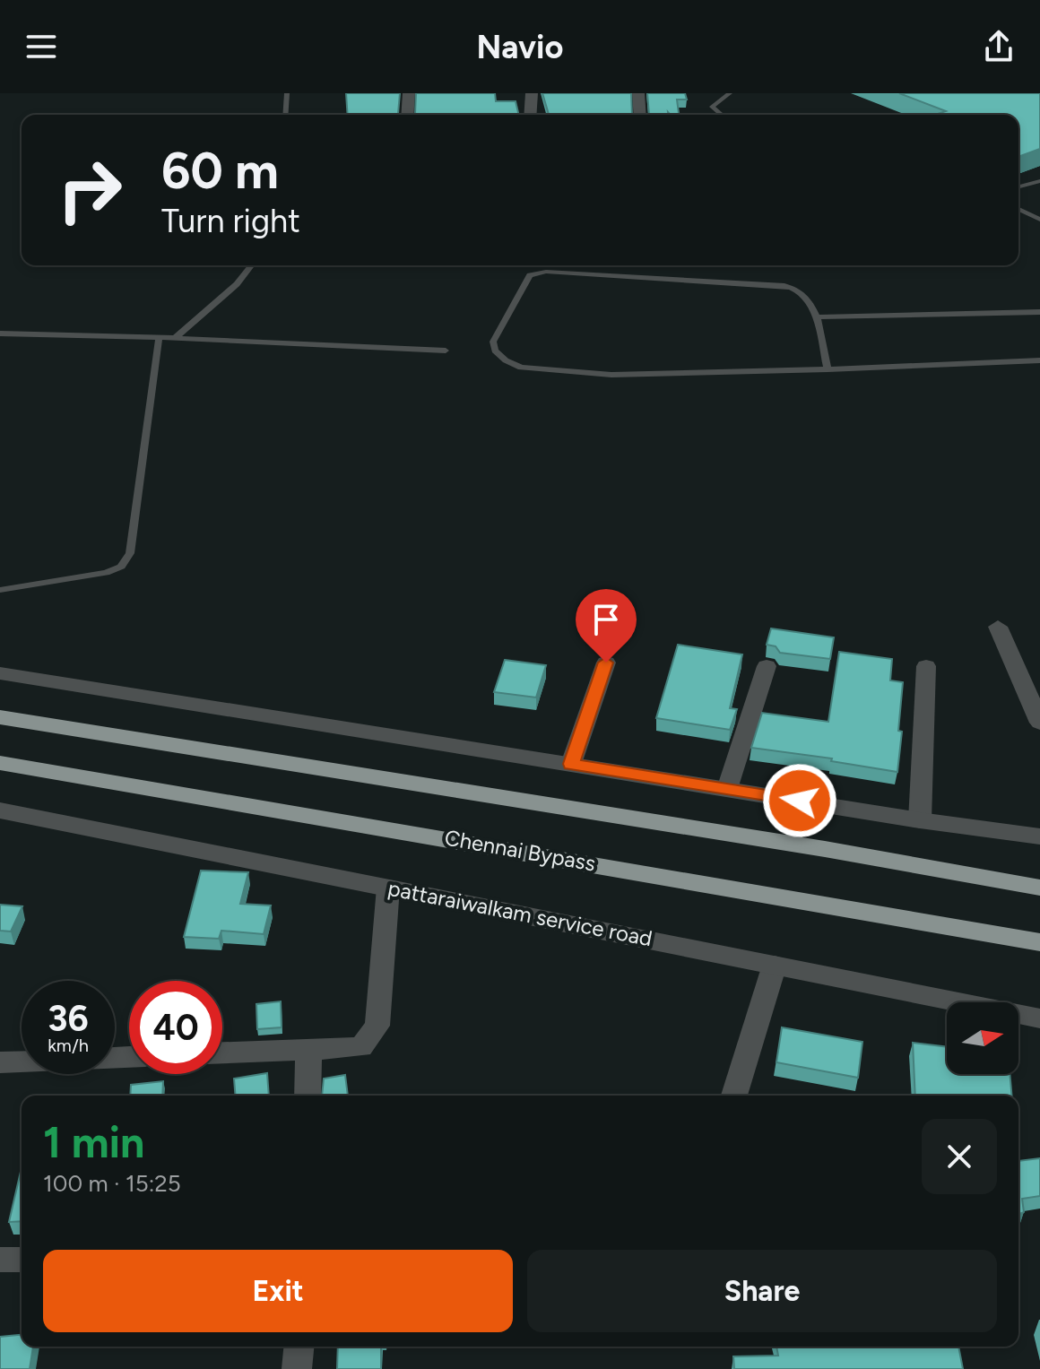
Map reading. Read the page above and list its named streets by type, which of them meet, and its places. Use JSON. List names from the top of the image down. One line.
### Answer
{"streets":{"highway":["Chennai Bypass"],"street":["pattaraiwalkam service road"]},"north":"right","page":{"header":"Navio","turn":["60 m","Turn right"],"speed":"36 km/h","limit":"40","heading":["1 min","100 m · 15:25"],"buttons":["Exit","Share"]}}
